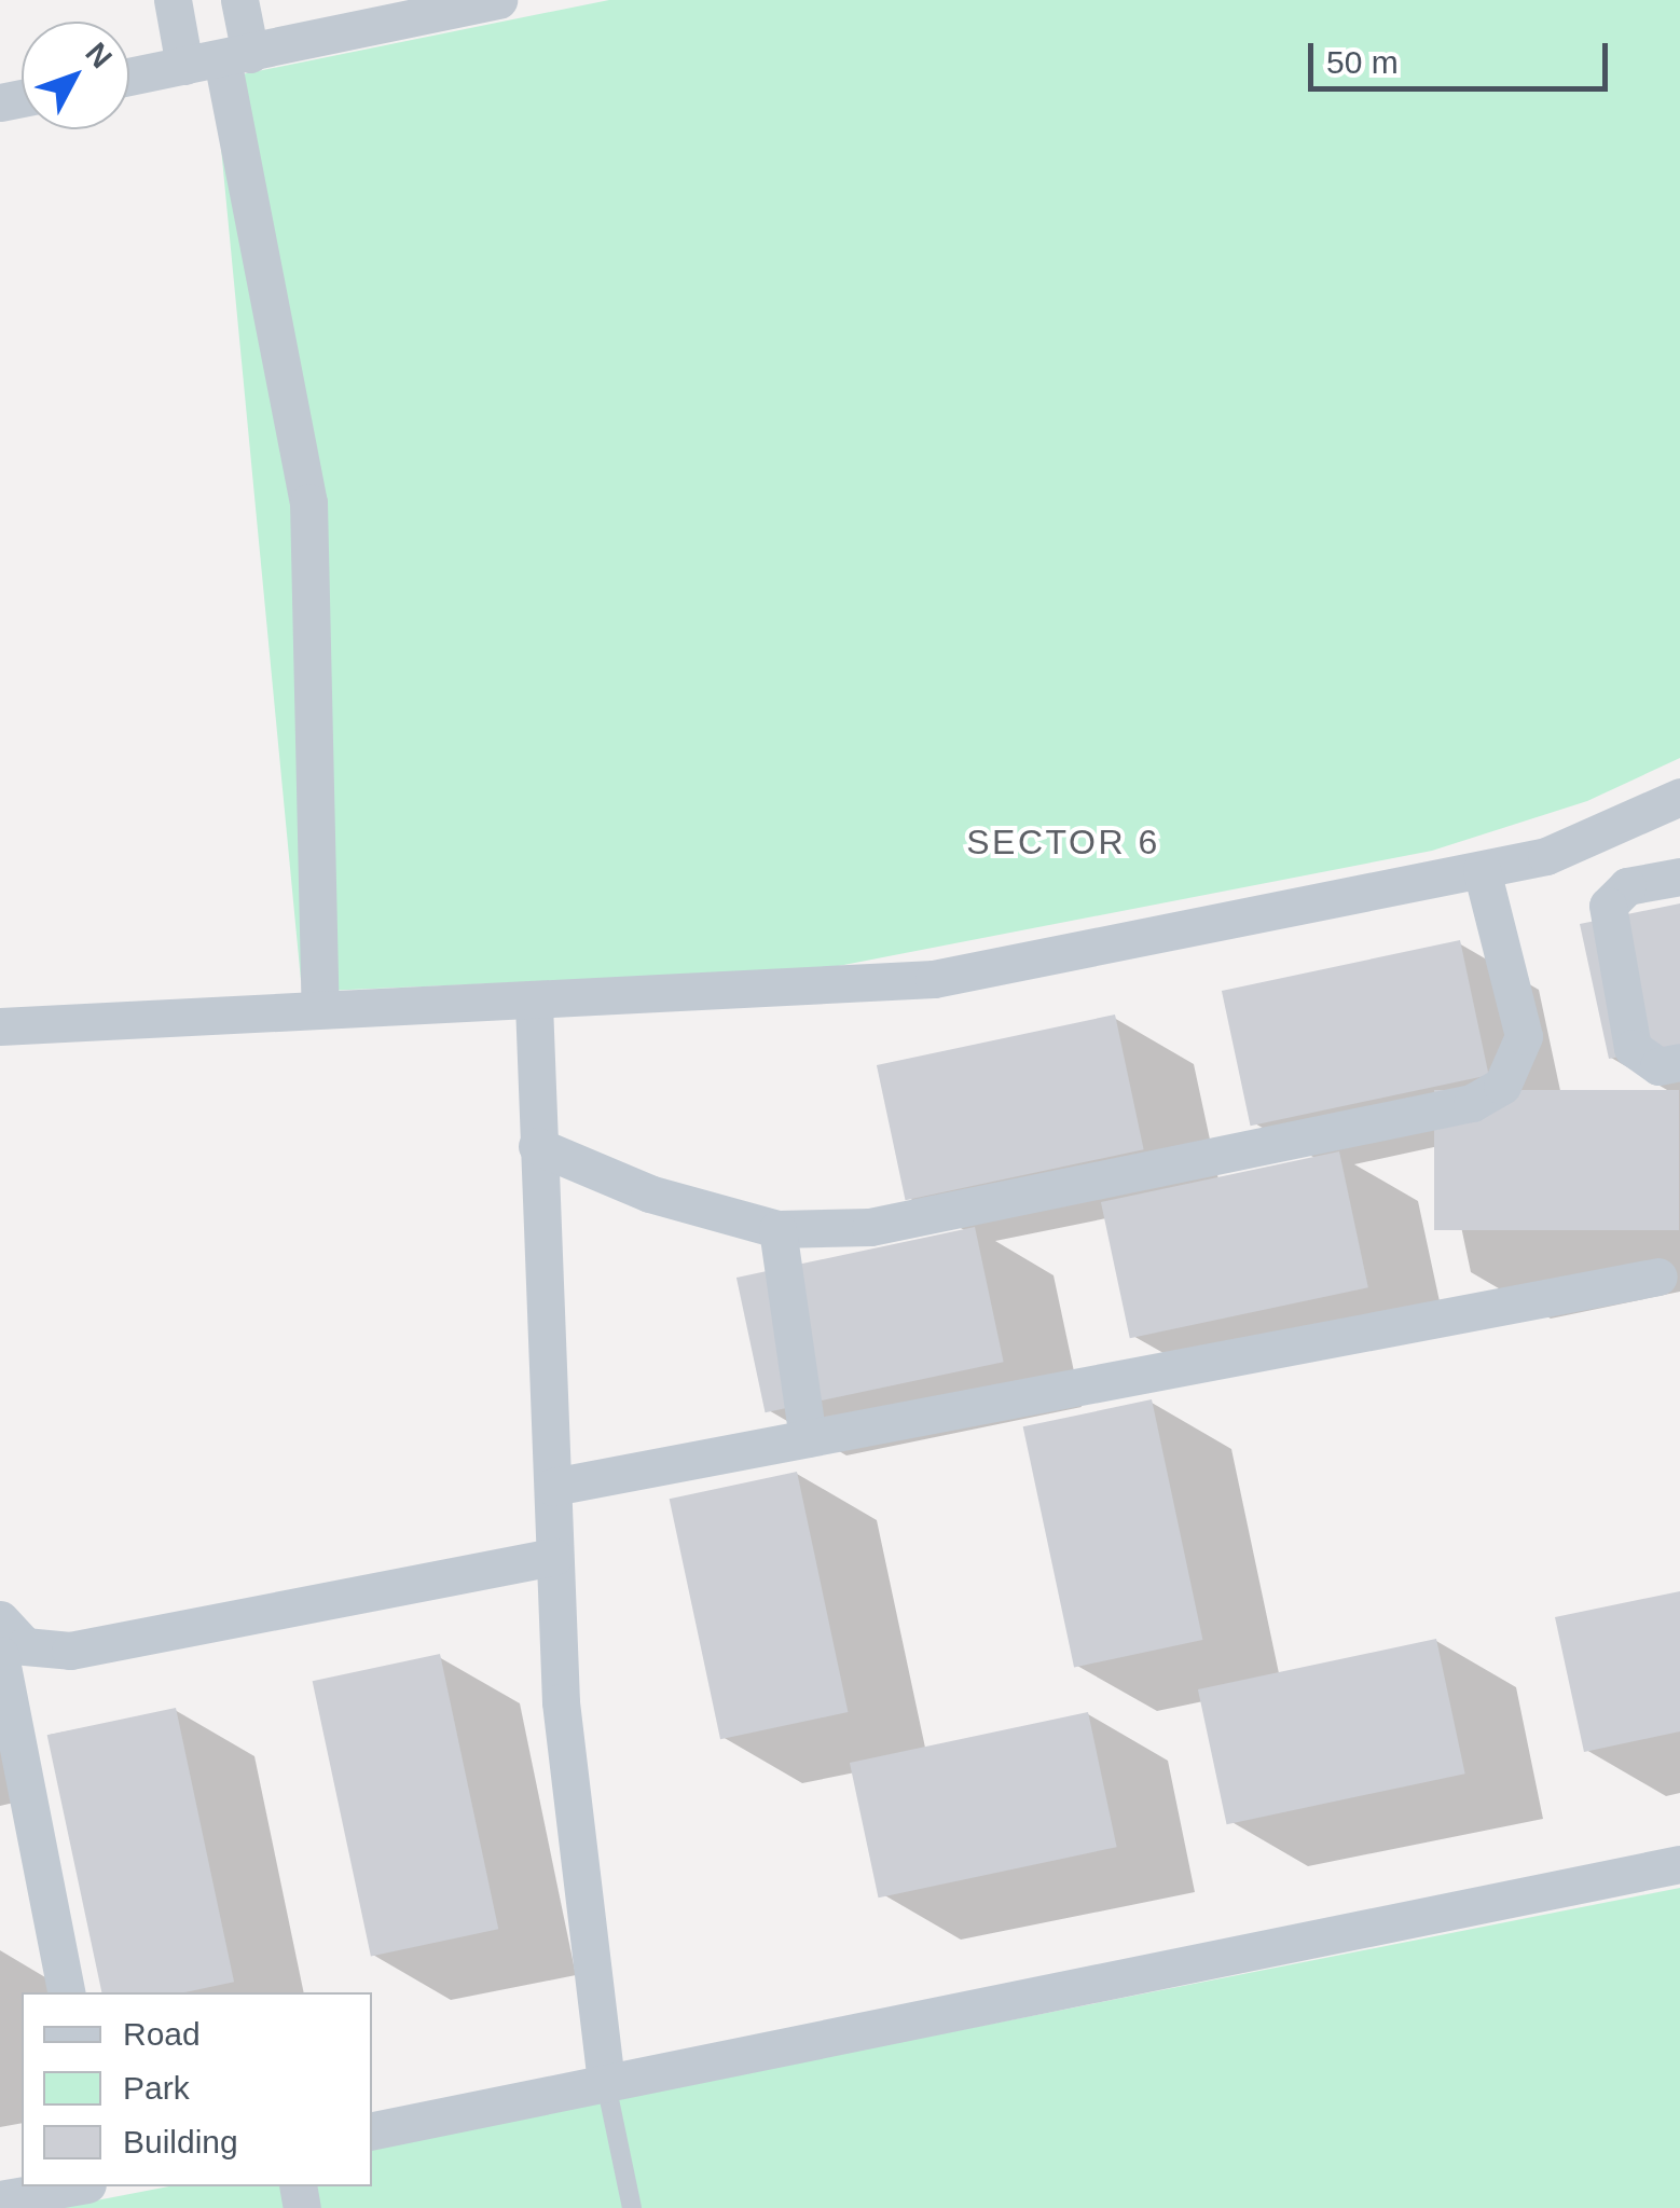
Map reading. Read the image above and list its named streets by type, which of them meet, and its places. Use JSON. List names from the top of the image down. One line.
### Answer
{"districts":["SECTOR 6"],"legend":["Road","Park","Building"],"scale_bar":"50 m","north":"top right"}
